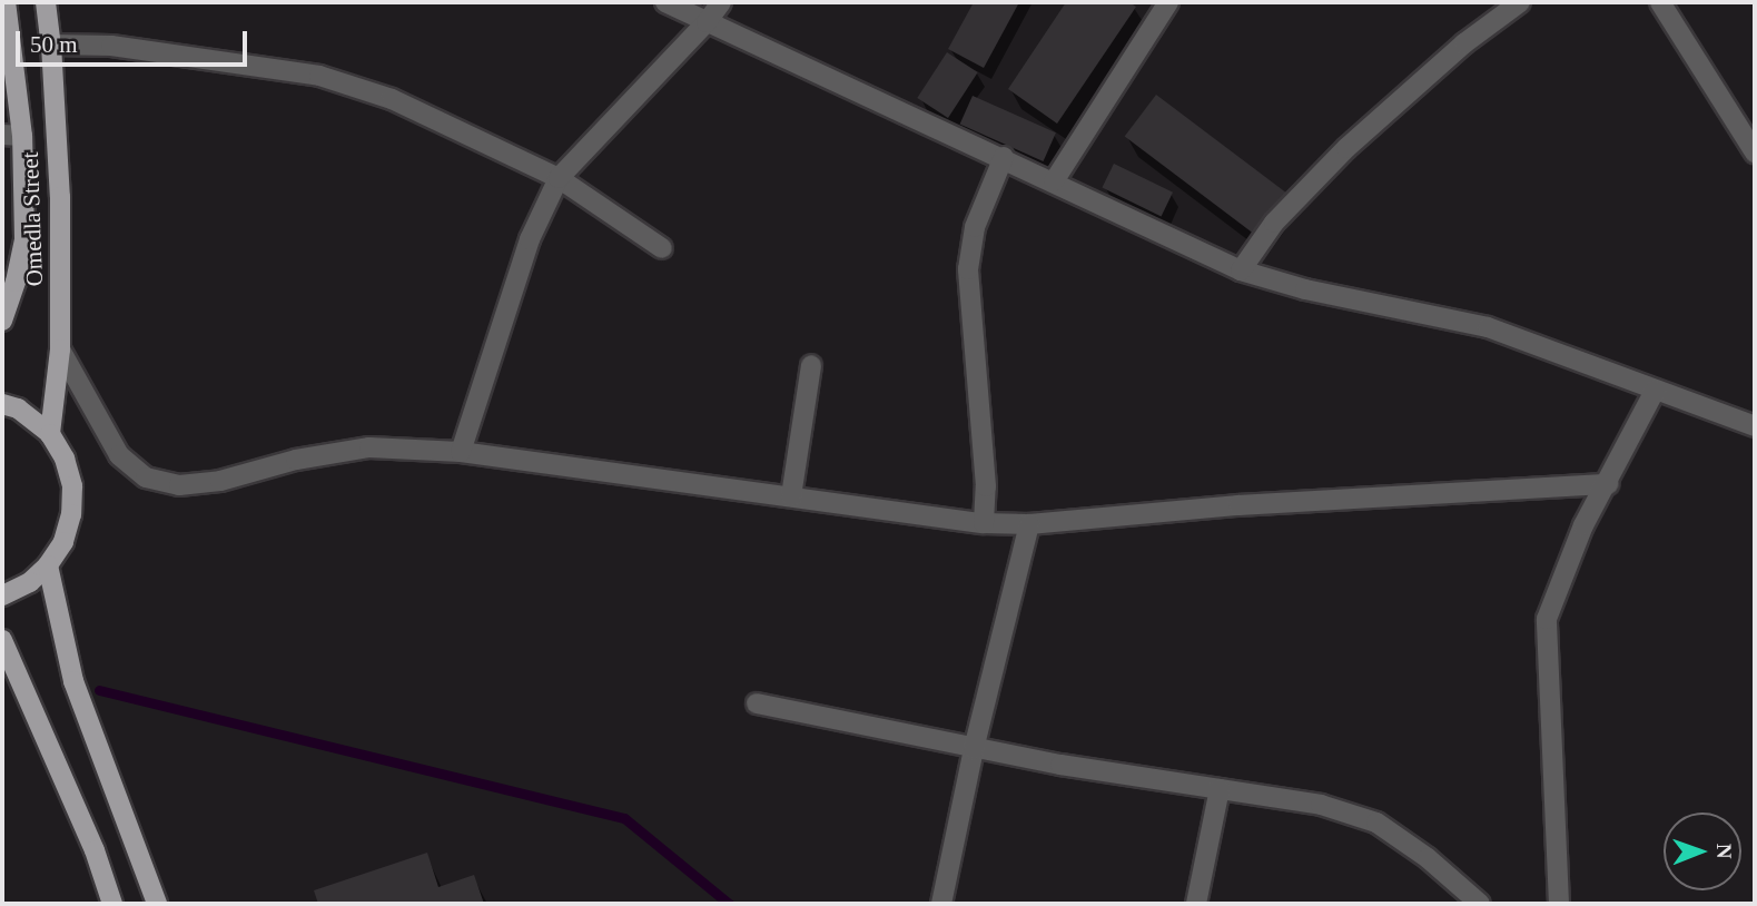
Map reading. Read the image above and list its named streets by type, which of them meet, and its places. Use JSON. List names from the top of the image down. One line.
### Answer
{"streets":{"main road":["Omedla Street"]},"scale_bar":"50 m","north":"right"}
